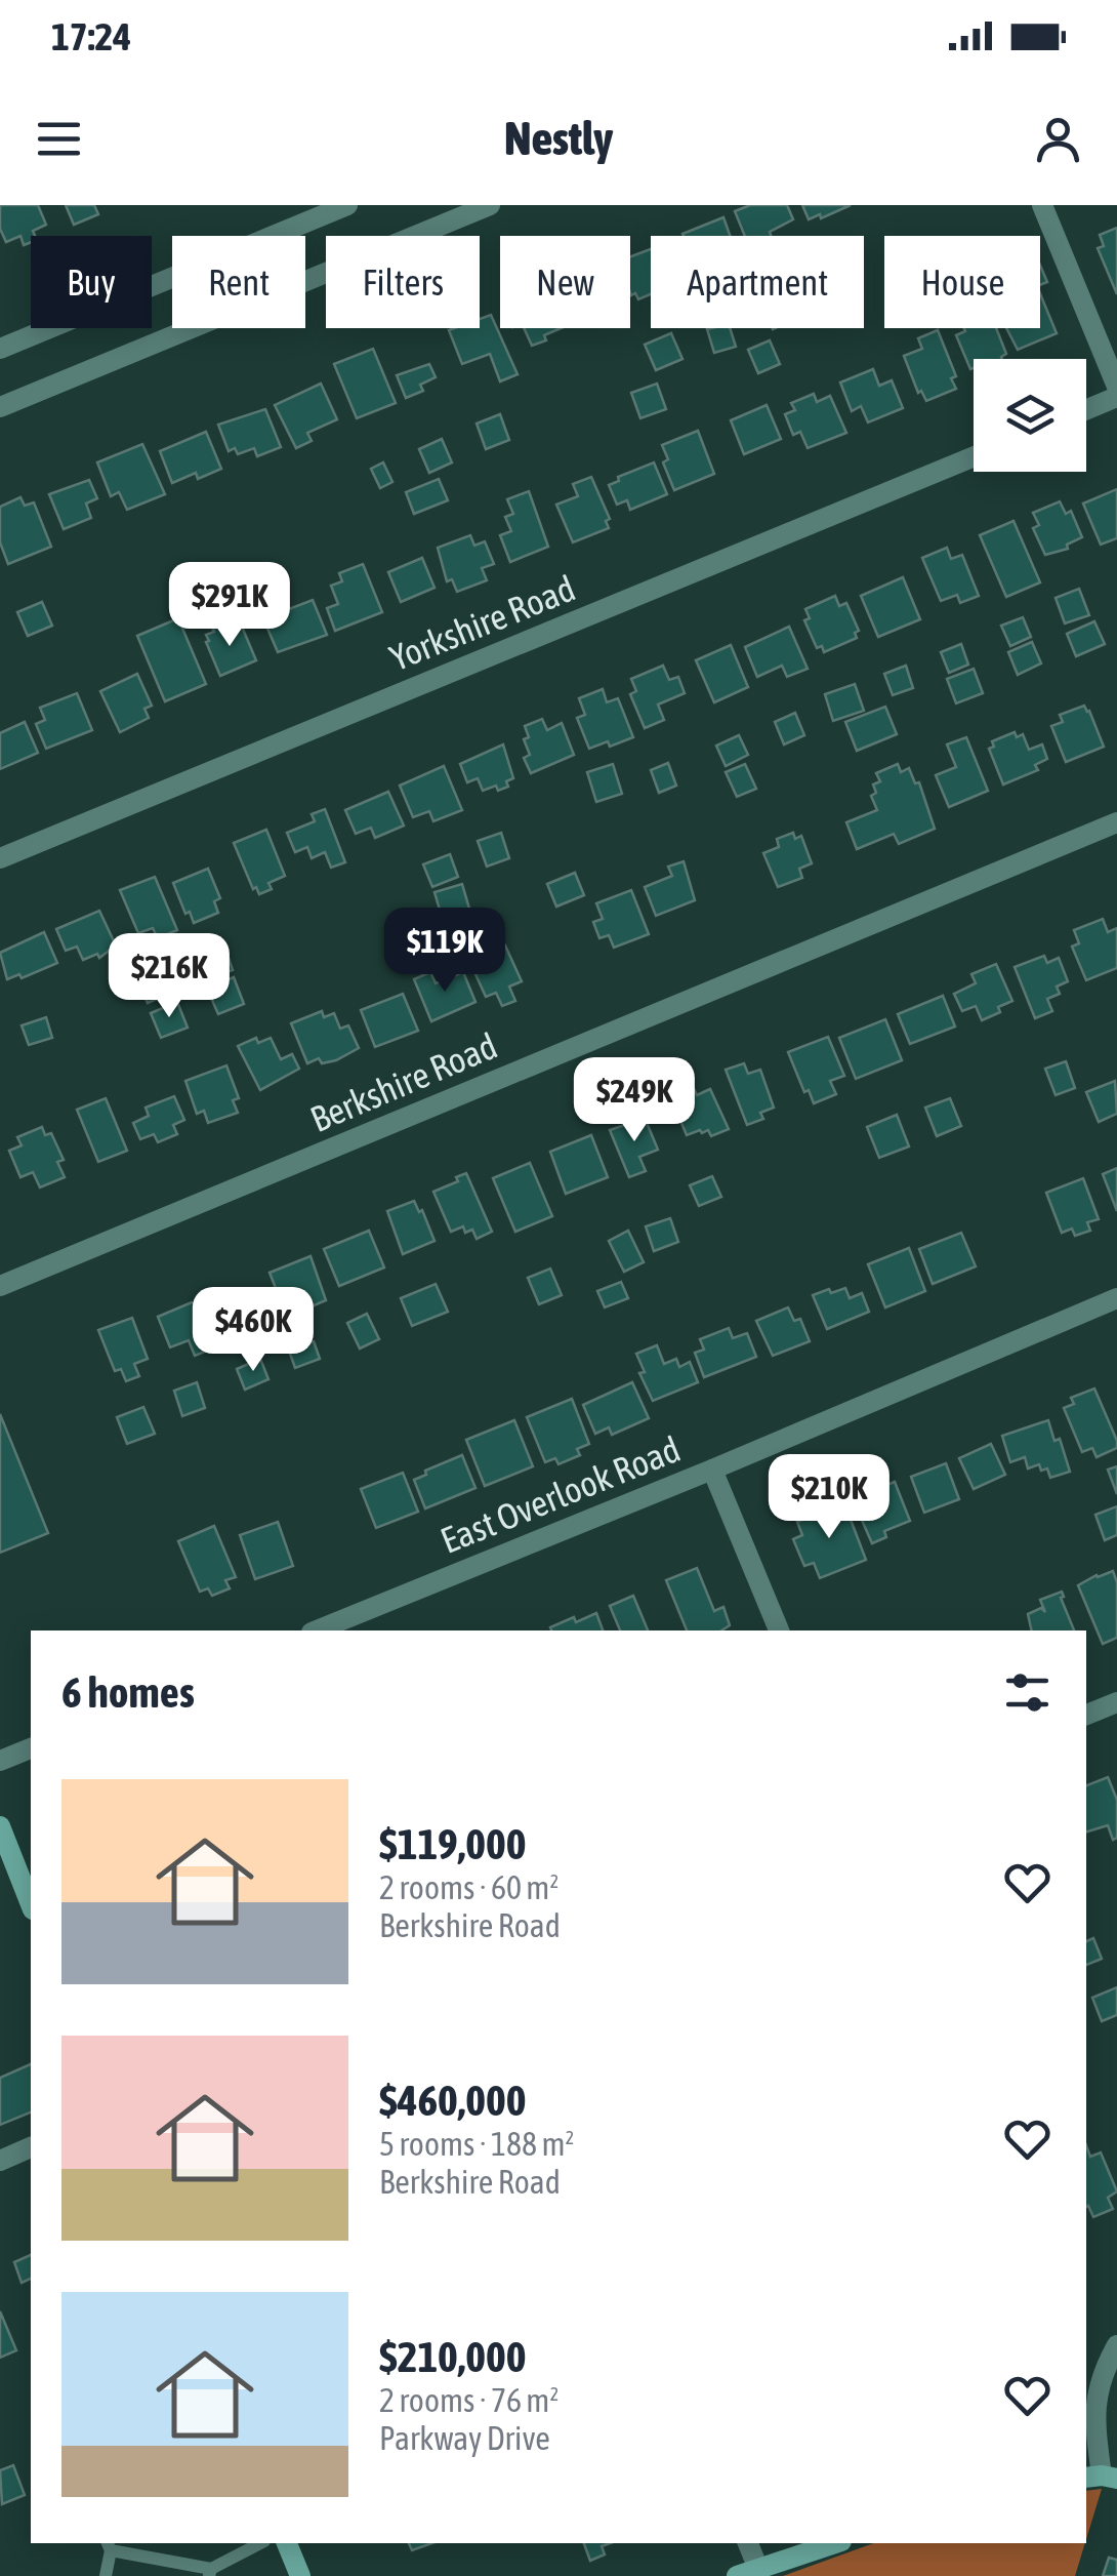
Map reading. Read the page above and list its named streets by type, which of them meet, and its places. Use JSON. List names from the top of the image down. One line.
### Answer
{"streets":{"street":["Yorkshire Road","Berkshire Road","East Overlook Road"]},"page":{"status":"17:24","header":"Nestly","chip":["Buy","Rent","Filters","New","Apartment","House"],"price":["$291K","$119K","$216K","$249K","$460K","$210K"],"heading":"6 homes","list":[{"name":"$119,000","note":"2 rooms · 60 m² · Berkshire Road"},{"name":"$460,000","note":"5 rooms · 188 m² · Berkshire Road"},{"name":"$210,000","note":"2 rooms · 76 m² · Parkway Drive"}]}}
